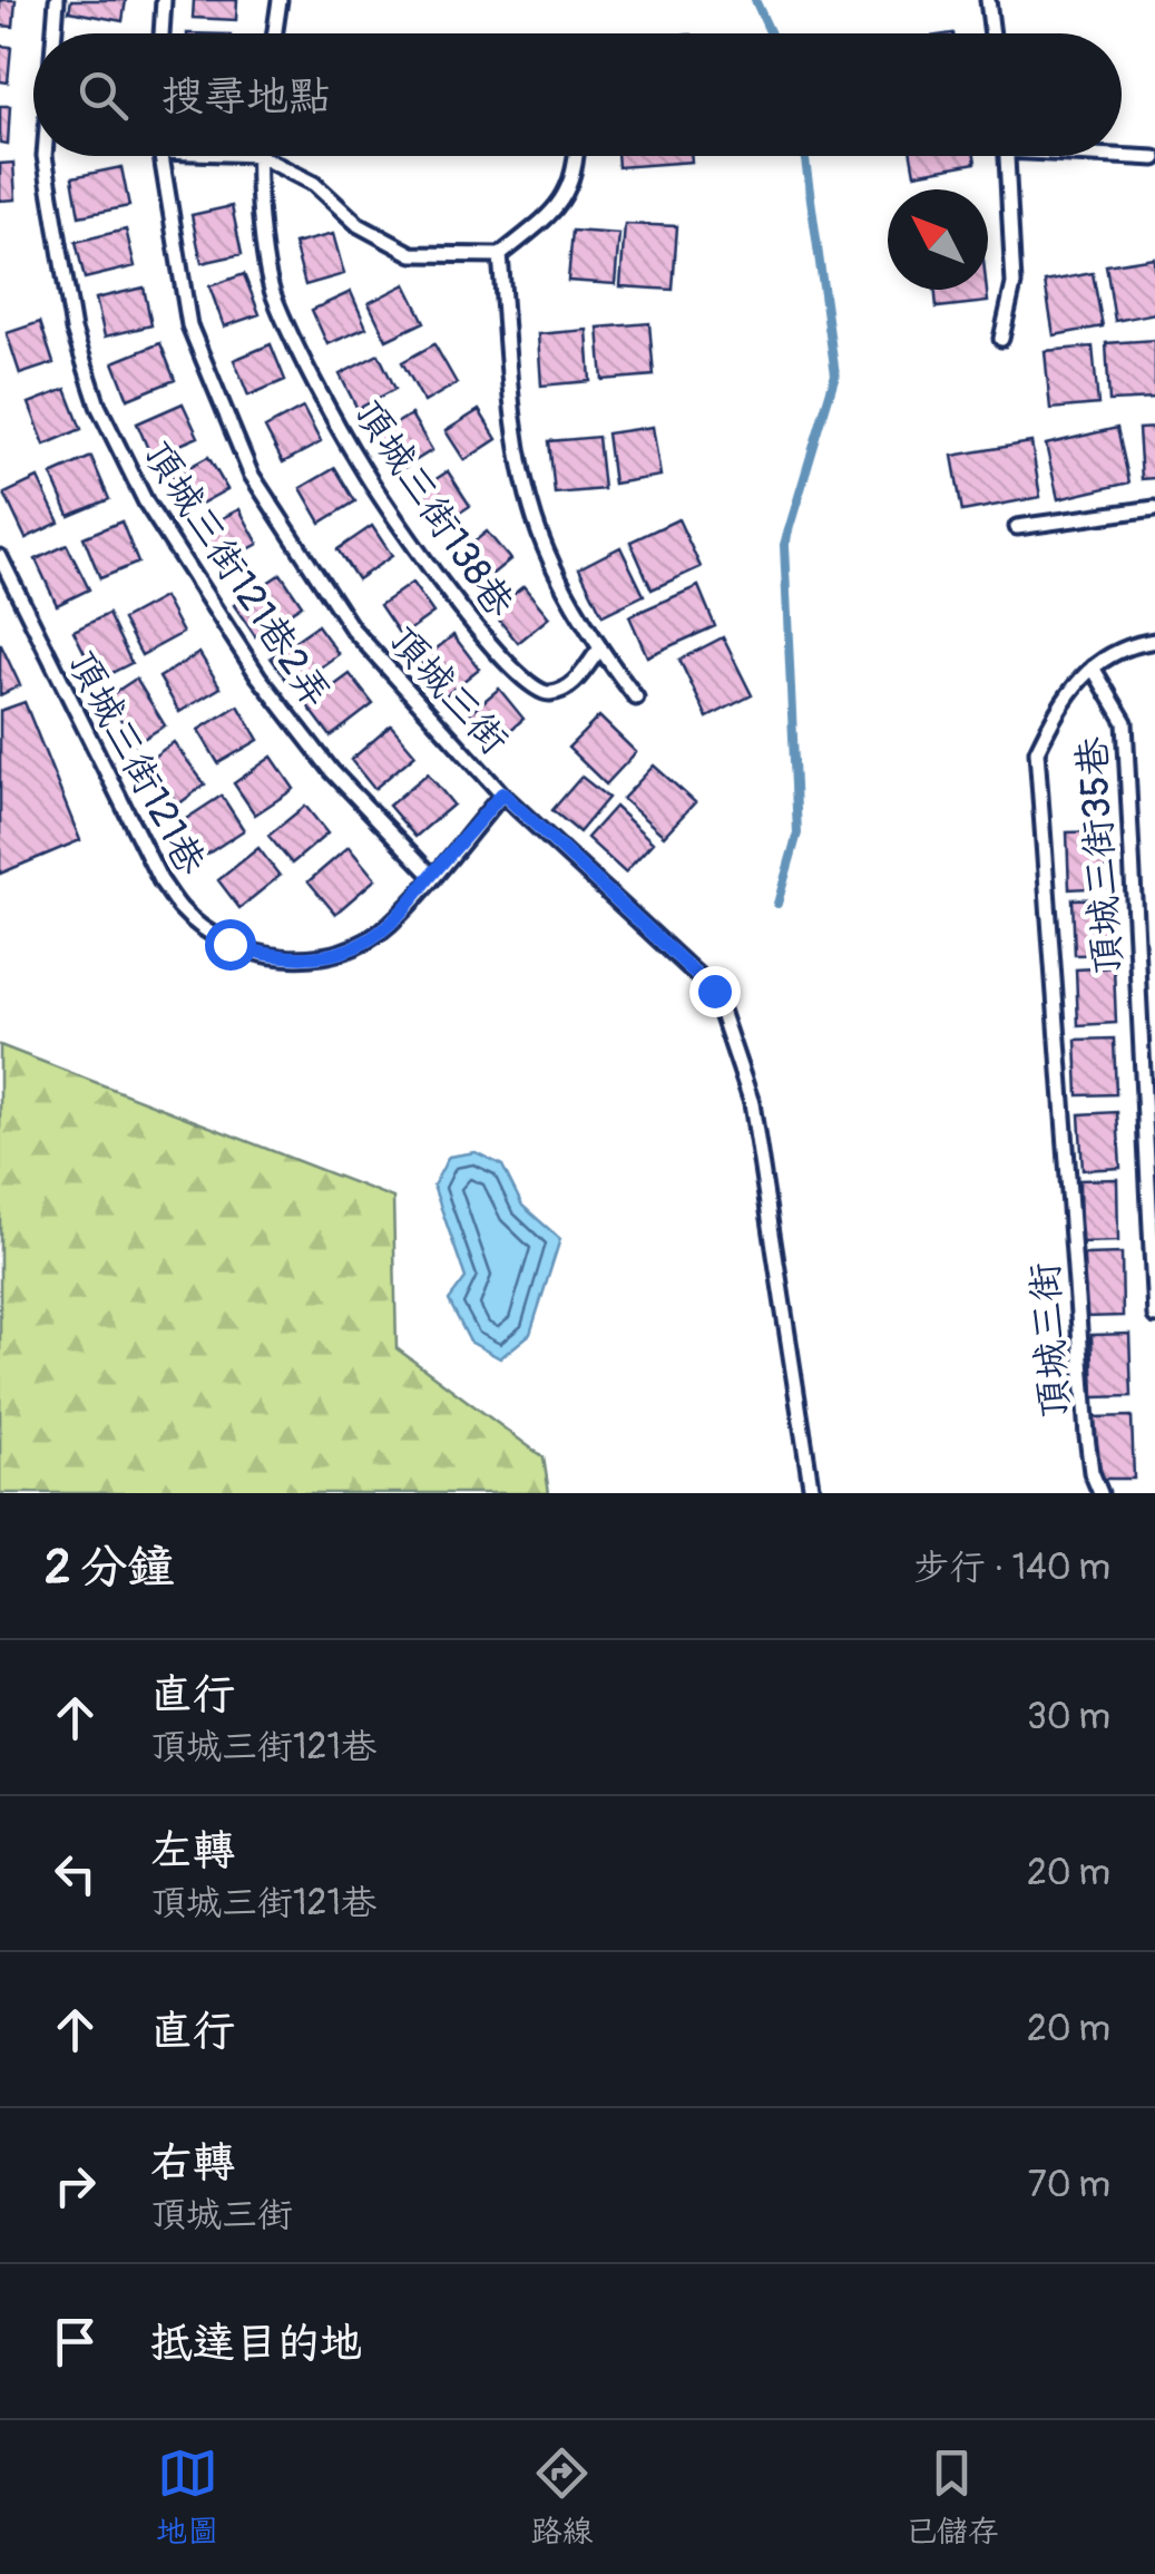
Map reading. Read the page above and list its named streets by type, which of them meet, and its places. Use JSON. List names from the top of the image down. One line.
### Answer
{"streets":{"lane":["頂城三街138巷","頂城三街121巷2弄","頂城三街","頂城三街121巷","頂城三街35巷"]},"crossings":[["頂城三街121巷2弄","頂城三街121巷"],["頂城三街","頂城三街121巷"],["頂城三街","頂城三街35巷"]],"north":"top left","page":{"search":"搜尋地點","heading":["2 分鐘","步行 · 140 m"],"list":[["直行","頂城三街121巷","30 m"],["左轉","頂城三街121巷","20 m"],["直行","20 m"],["右轉","頂城三街","70 m"],"抵達目的地"],"nav":["地圖","路線","已儲存"]}}
